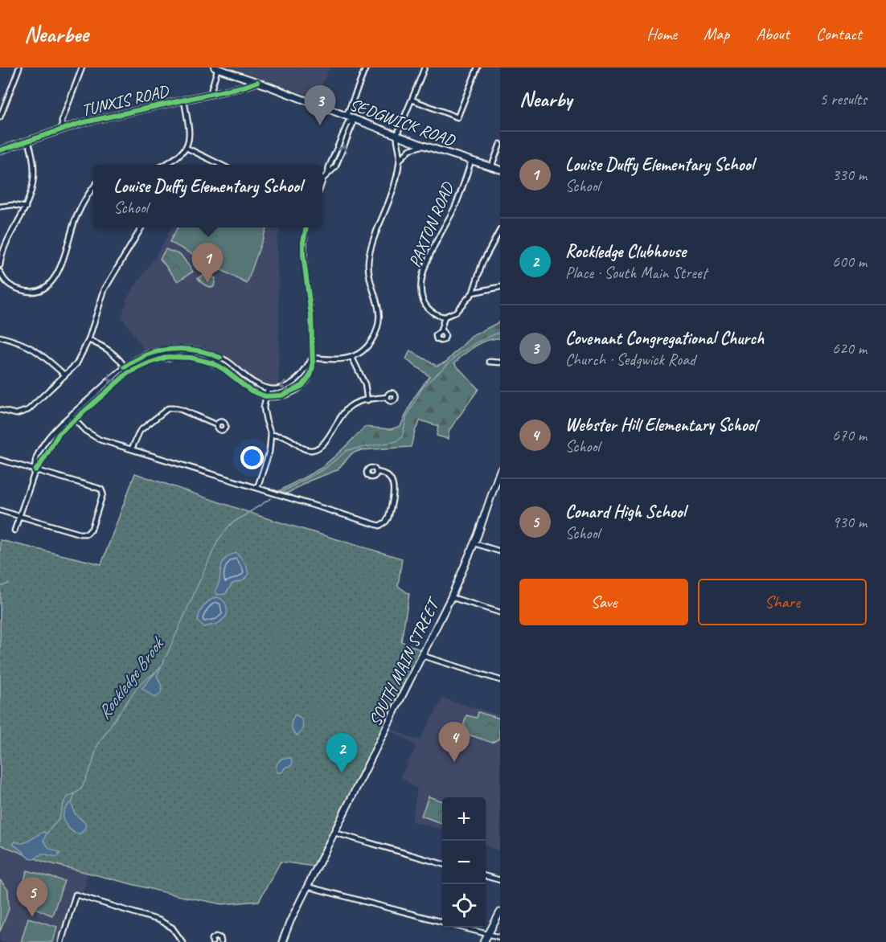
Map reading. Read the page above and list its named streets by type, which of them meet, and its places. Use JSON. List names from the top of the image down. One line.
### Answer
{"streets":{"main road":["TUNXIS ROAD","SEDGWICK ROAD","SOUTH MAIN STREET"],"street":["PAXTON ROAD"]},"crossings":[["TUNXIS ROAD","SEDGWICK ROAD"],["SEDGWICK ROAD","PAXTON ROAD"]],"water":["Rockledge Brook"],"page":{"header":"Nearbee","nav":["Home","Map","About","Contact"],"heading":["Nearby","5 results"],"pins":["3","1","4","2","5"],"list":[{"mark":"1","name":"Louise Duffy Elementary School","note":"School","value":"330 m"},{"mark":"2","name":"Rockledge Clubhouse","note":"Place · South Main Street","value":"600 m"},{"mark":"3","name":"Covenant Congregational Church","note":"Church · Sedgwick Road","value":"620 m"},{"mark":"4","name":"Webster Hill Elementary School","note":"School","value":"670 m"},{"mark":"5","name":"Conard High School","note":"School","value":"930 m"}],"popup":["Louise Duffy Elementary School","School"],"buttons":["Save","Share"],"map_buttons":["+","−"]}}
